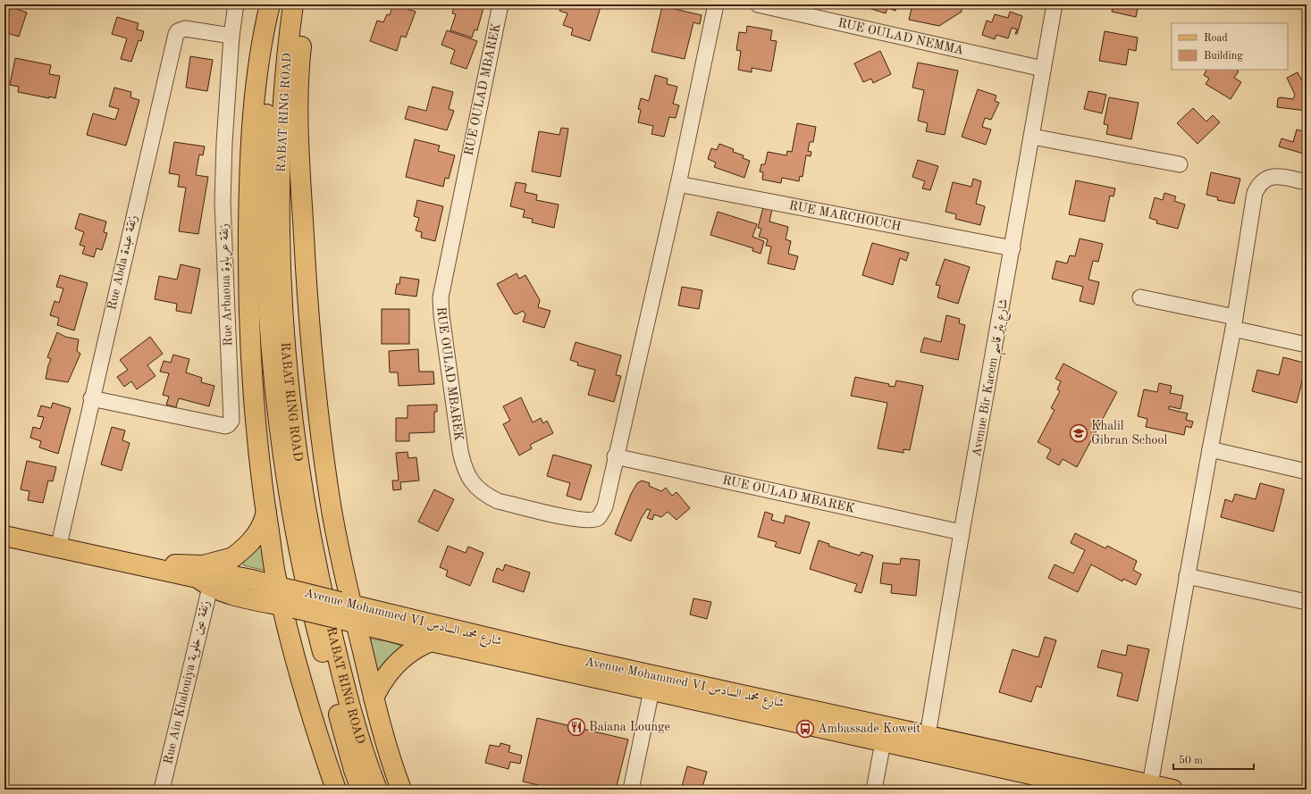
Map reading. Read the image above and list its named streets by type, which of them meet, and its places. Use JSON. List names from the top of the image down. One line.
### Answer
{"streets":{"main road":["RABAT RING ROAD","Avenue Mohammed VI شارع محمد السادس"],"street":["RUE OULAD NEMMA","RUE OULAD MBAREK","RUE MARCHOUCH","Rue Abda زنقة عبدة","Rue Arbaoua زنقة عرباوة","Avenue Bir Kacem شارع بئر قاسم","Rue Ain Khalouiya زنقة عين خلوية"]},"crossings":[["RUE OULAD NEMMA","Avenue Bir Kacem شارع بئر قاسم"],["RUE OULAD MBAREK","RUE MARCHOUCH"],["RUE OULAD MBAREK","Avenue Bir Kacem شارع بئر قاسم"],["RUE MARCHOUCH","Avenue Bir Kacem شارع بئر قاسم"],["Rue Abda زنقة عبدة","Rue Arbaoua زنقة عرباوة"],["Rue Abda زنقة عبدة","Avenue Mohammed VI شارع محمد السادس"],["Avenue Bir Kacem شارع بئر قاسم","Avenue Mohammed VI شارع محمد السادس"],["Avenue Mohammed VI شارع محمد السادس","Rue Ain Khalouiya زنقة عين خلوية"]],"places":{"school or university":["Khalil Gibran School"],"restaurant":["Baiana Lounge"],"bus stop":["Ambassade Koweit"]},"legend":["Road","Building"],"scale_bar":"50 m"}
